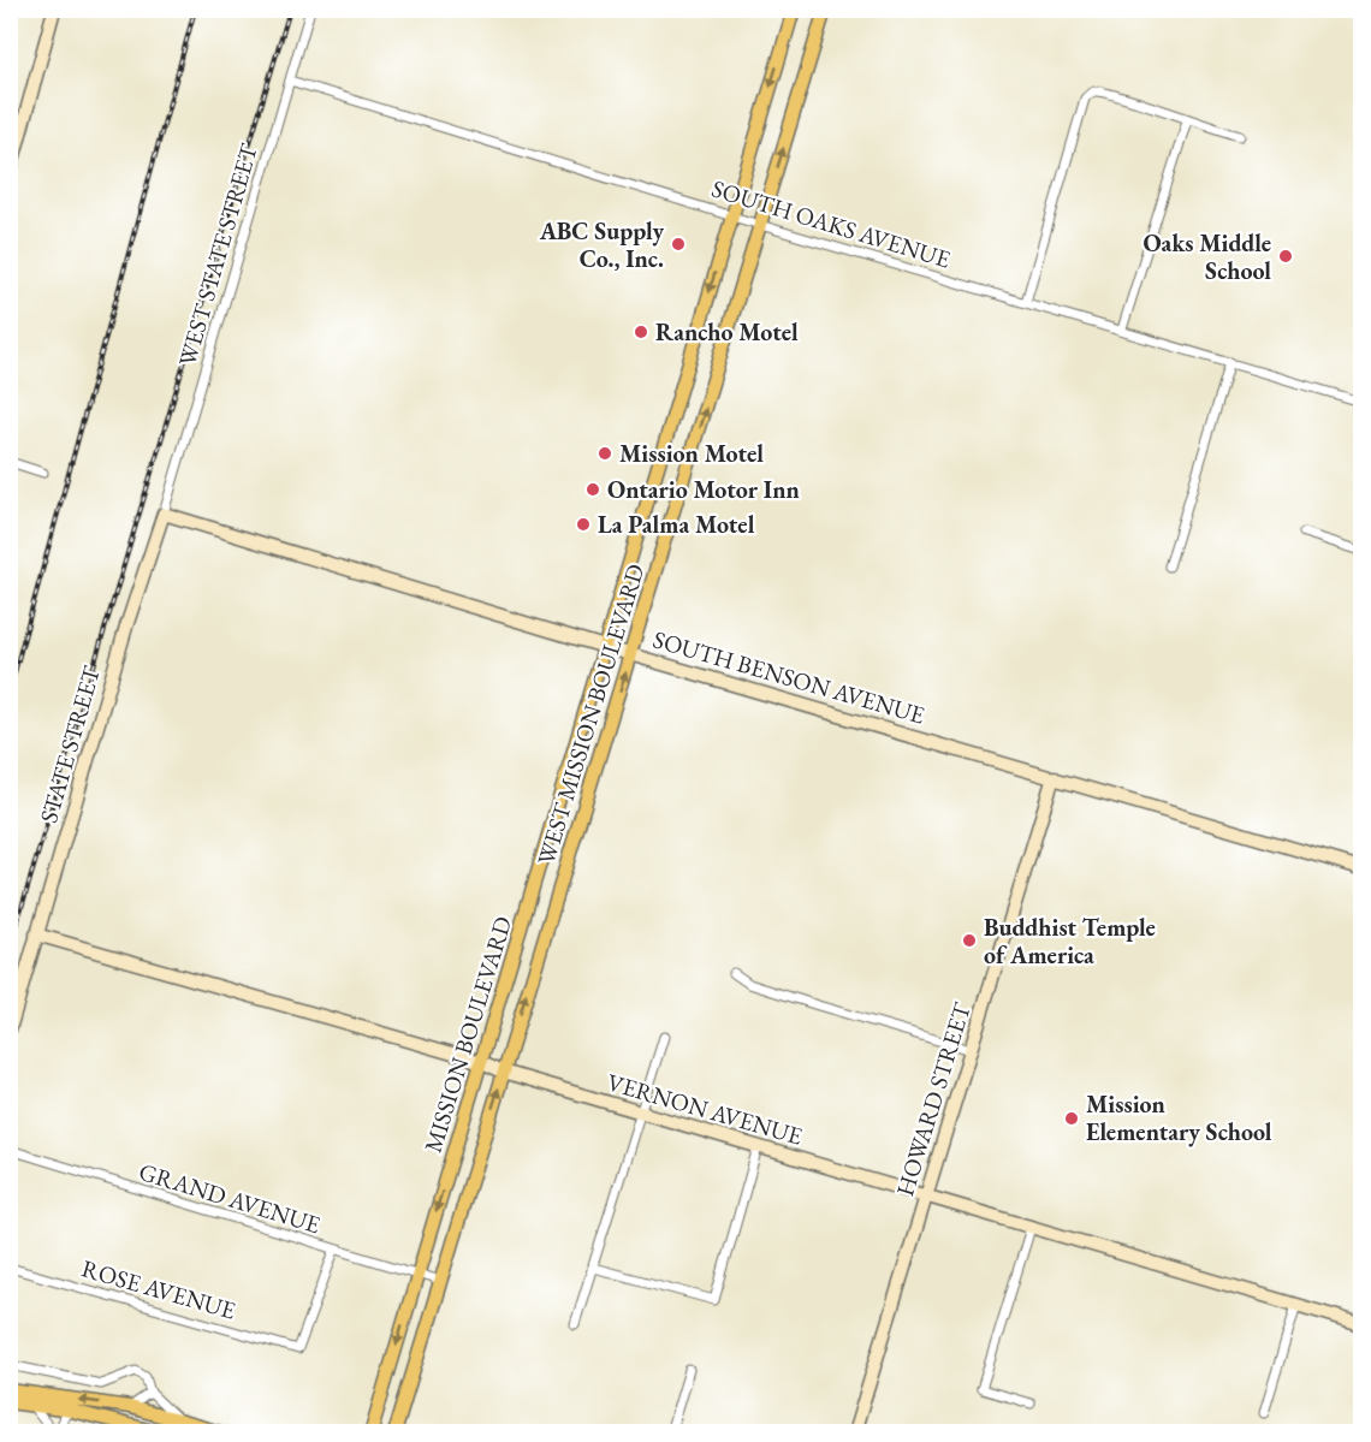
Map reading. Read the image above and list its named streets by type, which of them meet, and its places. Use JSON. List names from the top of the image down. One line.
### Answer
{"streets":{"main road":["WEST MISSION BOULEVARD","MISSION BOULEVARD"],"street":["SOUTH OAKS AVENUE","WEST STATE STREET","SOUTH BENSON AVENUE","STATE STREET","HOWARD STREET","VERNON AVENUE","GRAND AVENUE","ROSE AVENUE"]},"crossings":[["SOUTH OAKS AVENUE","WEST STATE STREET"],["SOUTH OAKS AVENUE","WEST MISSION BOULEVARD"],["WEST STATE STREET","SOUTH BENSON AVENUE"],["WEST STATE STREET","STATE STREET"],["SOUTH BENSON AVENUE","WEST MISSION BOULEVARD"],["SOUTH BENSON AVENUE","STATE STREET"],["SOUTH BENSON AVENUE","MISSION BOULEVARD"],["SOUTH BENSON AVENUE","HOWARD STREET"],["WEST MISSION BOULEVARD","MISSION BOULEVARD"],["WEST MISSION BOULEVARD","VERNON AVENUE"],["WEST MISSION BOULEVARD","GRAND AVENUE"],["STATE STREET","VERNON AVENUE"],["MISSION BOULEVARD","VERNON AVENUE"],["MISSION BOULEVARD","GRAND AVENUE"],["HOWARD STREET","VERNON AVENUE"],["GRAND AVENUE","ROSE AVENUE"]],"one_way":["MISSION BOULEVARD"],"places":["ABC Supply Co., Inc.","Oaks Middle School","Rancho Motel","Mission Motel","Ontario Motor Inn","La Palma Motel","Buddhist Temple of America","Mission Elementary School"]}
